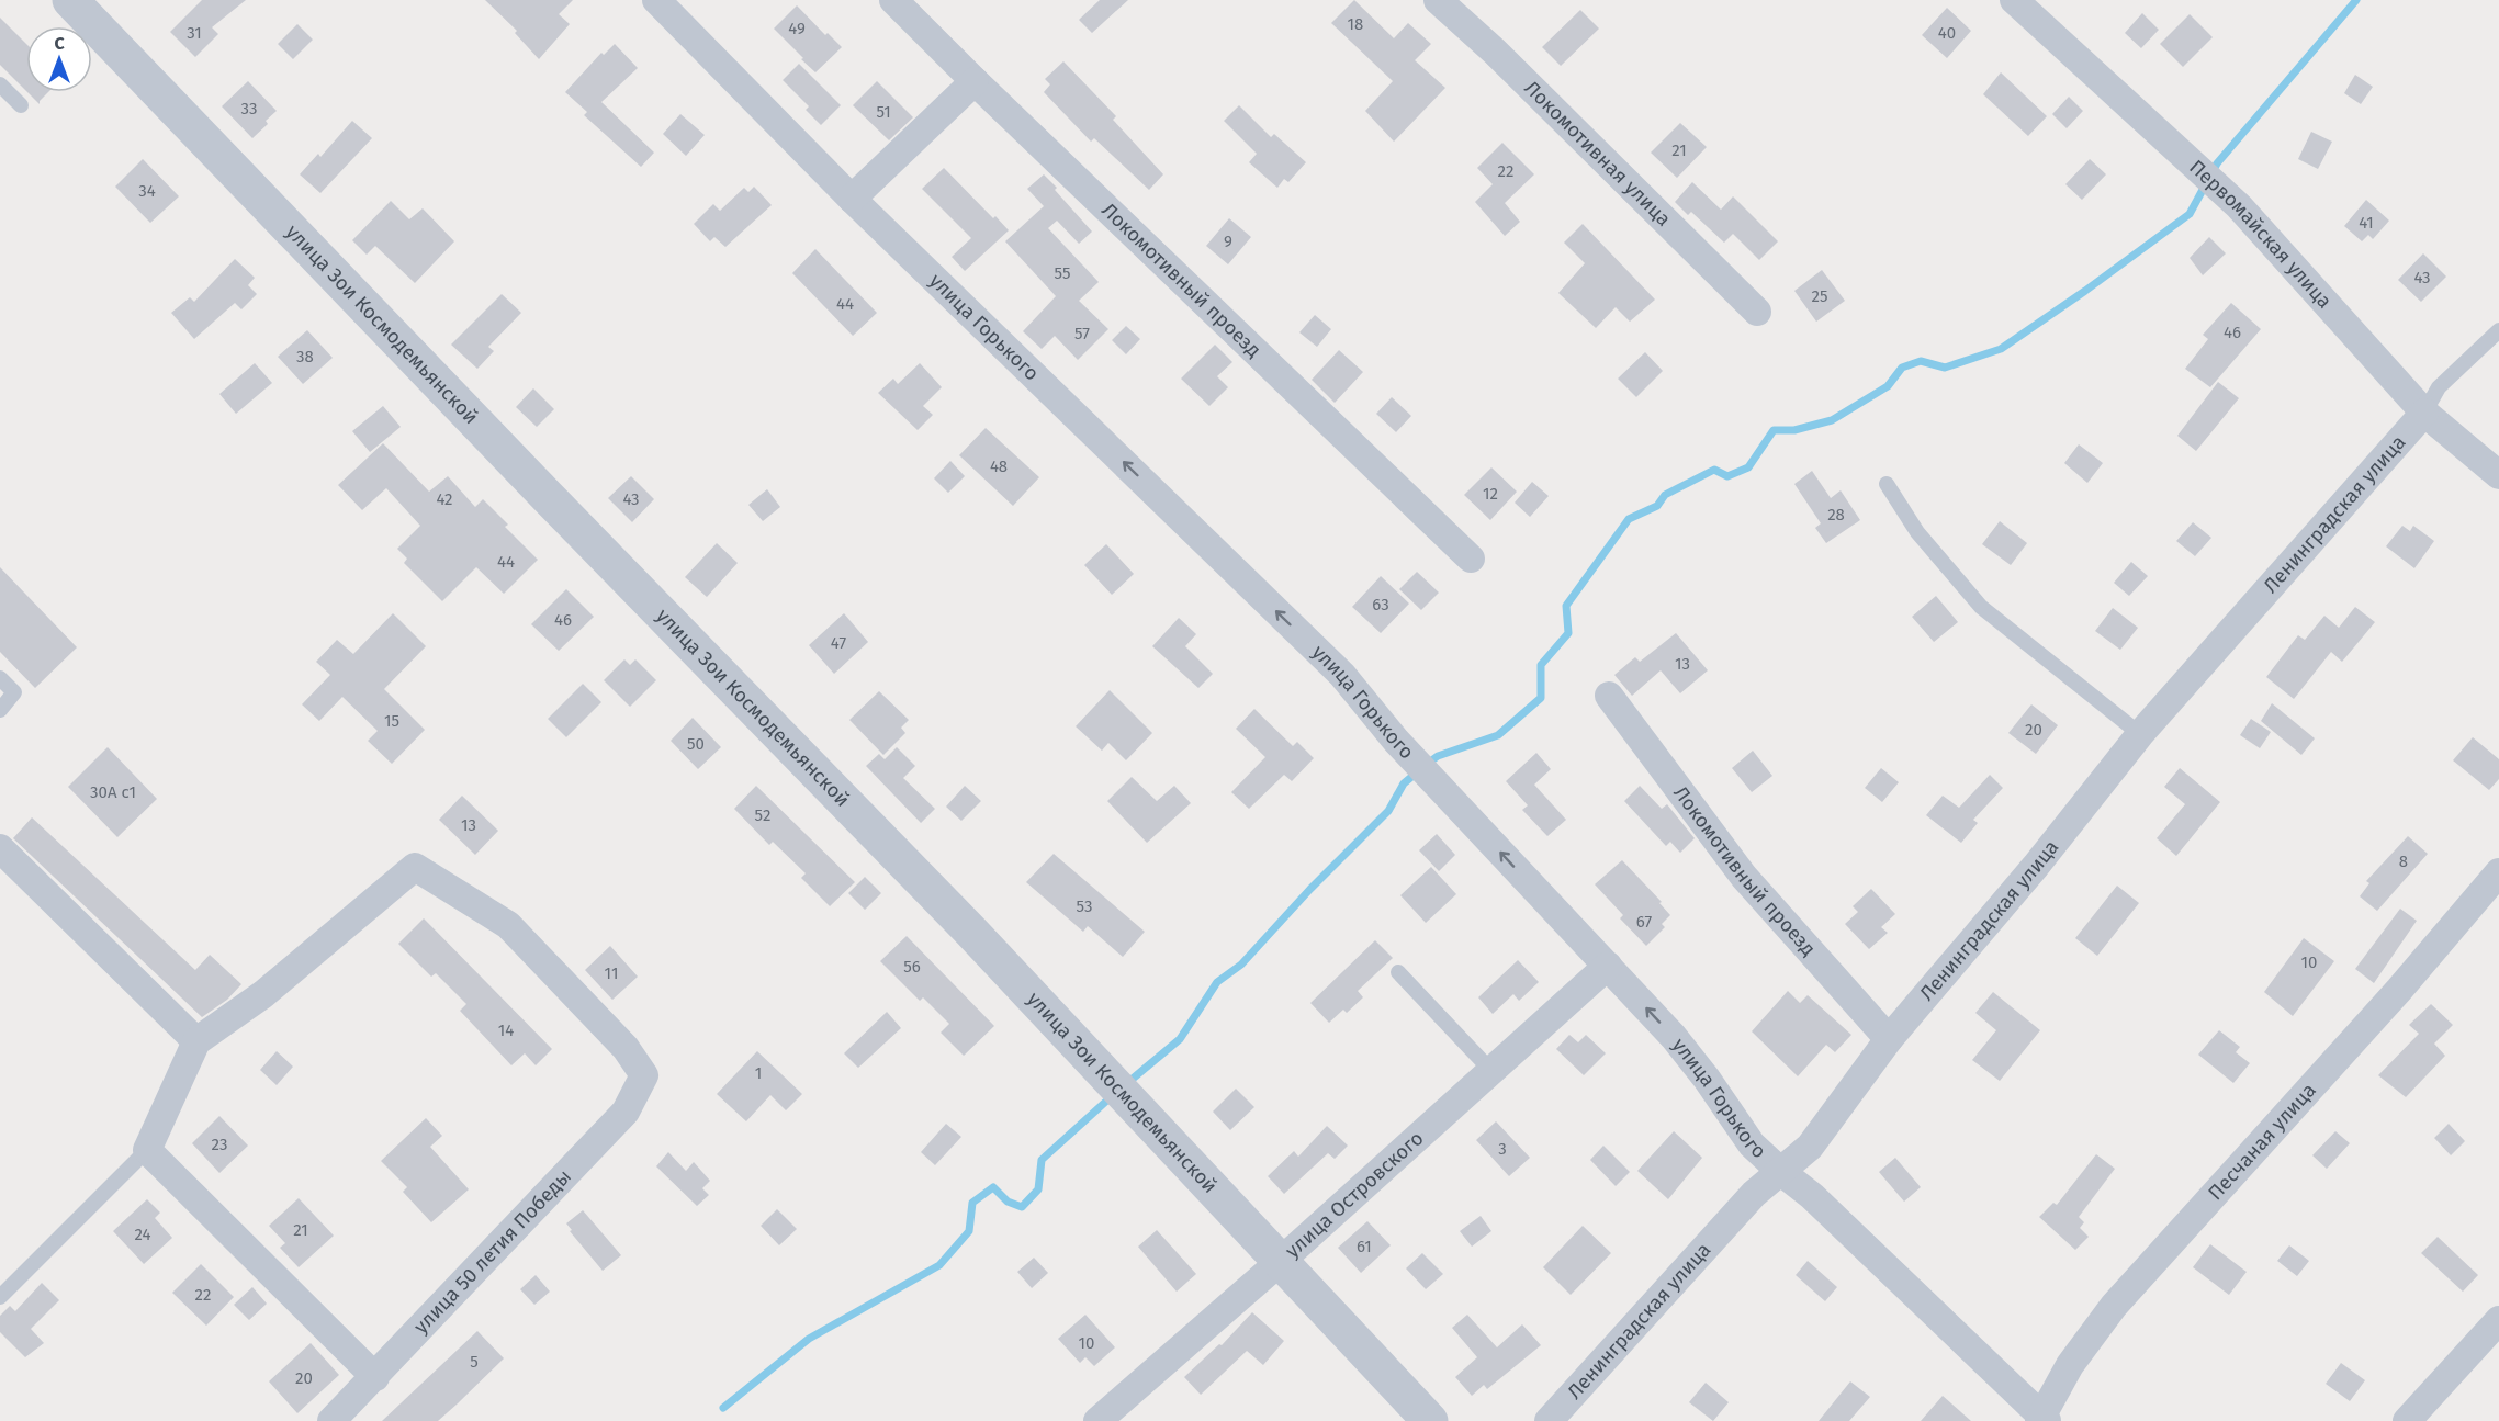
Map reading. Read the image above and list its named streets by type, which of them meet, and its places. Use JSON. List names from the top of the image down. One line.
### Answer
{"streets":{"street":["Локомотивная улица","Первомайская улица","Локомотивный проезд","улица Зои Космодемьянской","улица Горького","Ленинградская улица","Песчаная улица","улица Островского","улица 50 летия Победы"]},"crossings":[["Первомайская улица","Ленинградская улица"],["Локомотивный проезд","Ленинградская улица"],["улица Зои Космодемьянской","улица Островского"],["улица Горького","Ленинградская улица"],["улица Горького","Песчаная улица"],["улица Горького","улица Островского"]],"one_way":["улица Горького"],"house_numbers":["18","49","31","40","33","51","21","22","34","41","9","55","43","25","44","46","57","38","48","12","42","43","28","44","63","46","47","13","15","20","50","30А с1","52","13","8","53","67","10","56","11","14","1","23","3","21","24","61","22","10","5","20"],"north":"top"}
